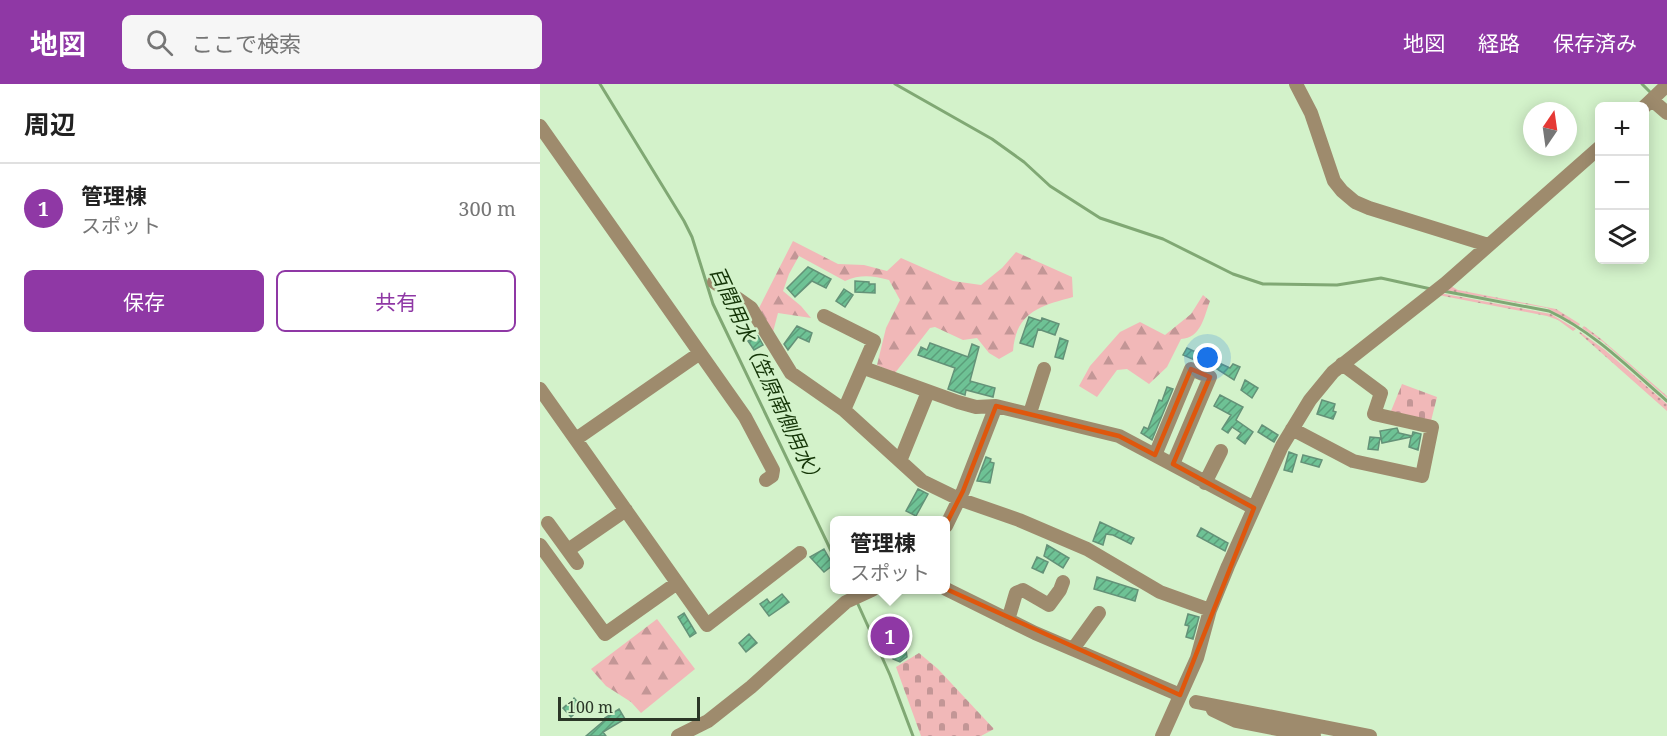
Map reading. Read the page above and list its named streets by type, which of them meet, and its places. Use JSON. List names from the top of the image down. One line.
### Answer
{"water":["百間用水（笠原南側用水）"],"scale_bar":"100 m","north":"top","page":{"header":"地図","search":"ここで検索","nav":["地図","経路","保存済み"],"heading":"周辺","map_buttons":["+","−"],"list":[{"mark":"1","name":"管理棟","note":"スポット","value":"300 m"}],"buttons":["保存","共有"],"popup":["管理棟","スポット"],"pins":"1","scale":"100 m"}}
